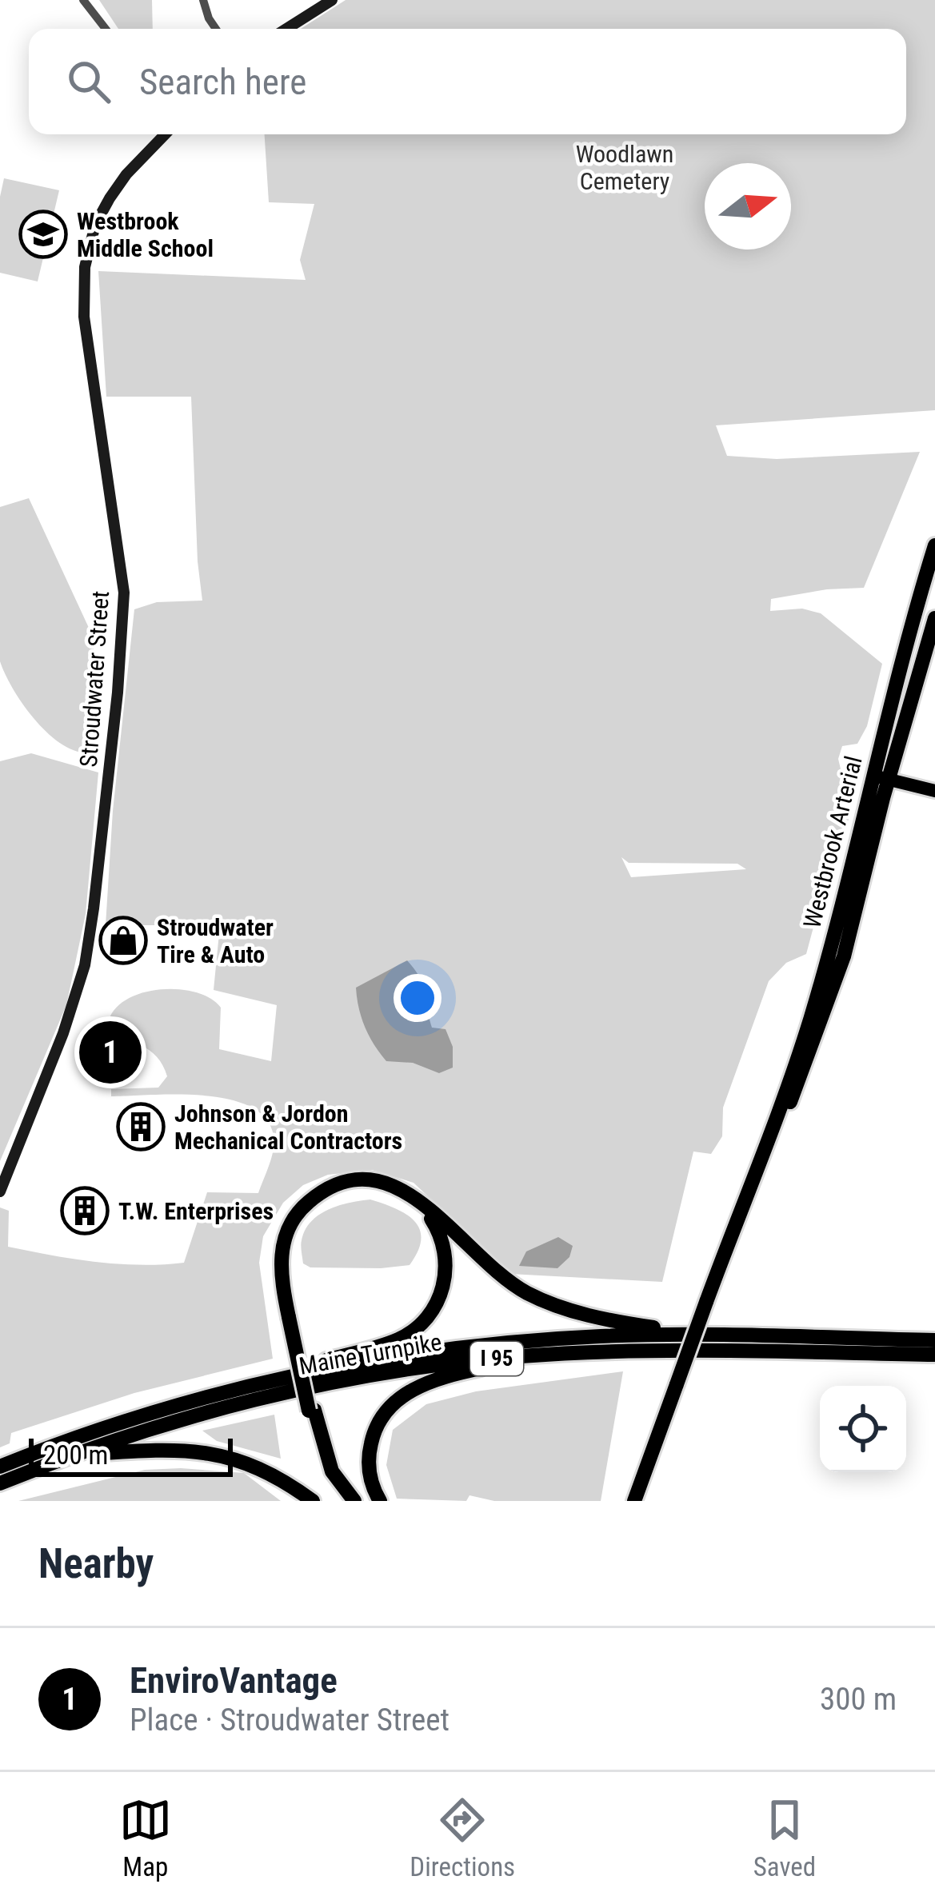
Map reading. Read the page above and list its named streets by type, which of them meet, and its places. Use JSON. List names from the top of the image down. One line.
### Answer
{"streets":{"highway":["Westbrook Arterial","Maine Turnpike","I 95"],"main road":["Stroudwater Street"]},"parks":["Woodlawn Cemetery"],"places":{"school or university":["Westbrook Middle School"],"shop":["Stroudwater Tire & Auto"],"building":["Johnson & Jordon Mechanical Contractors","T.W. Enterprises"]},"scale_bar":"200 m","north":"right","page":{"search":"Search here","pins":"1","scale":"200 m","heading":"Nearby","list":[{"mark":"1","name":"EnviroVantage","note":"Place · Stroudwater Street","value":"300 m"}],"nav":["Map","Directions","Saved"]}}
